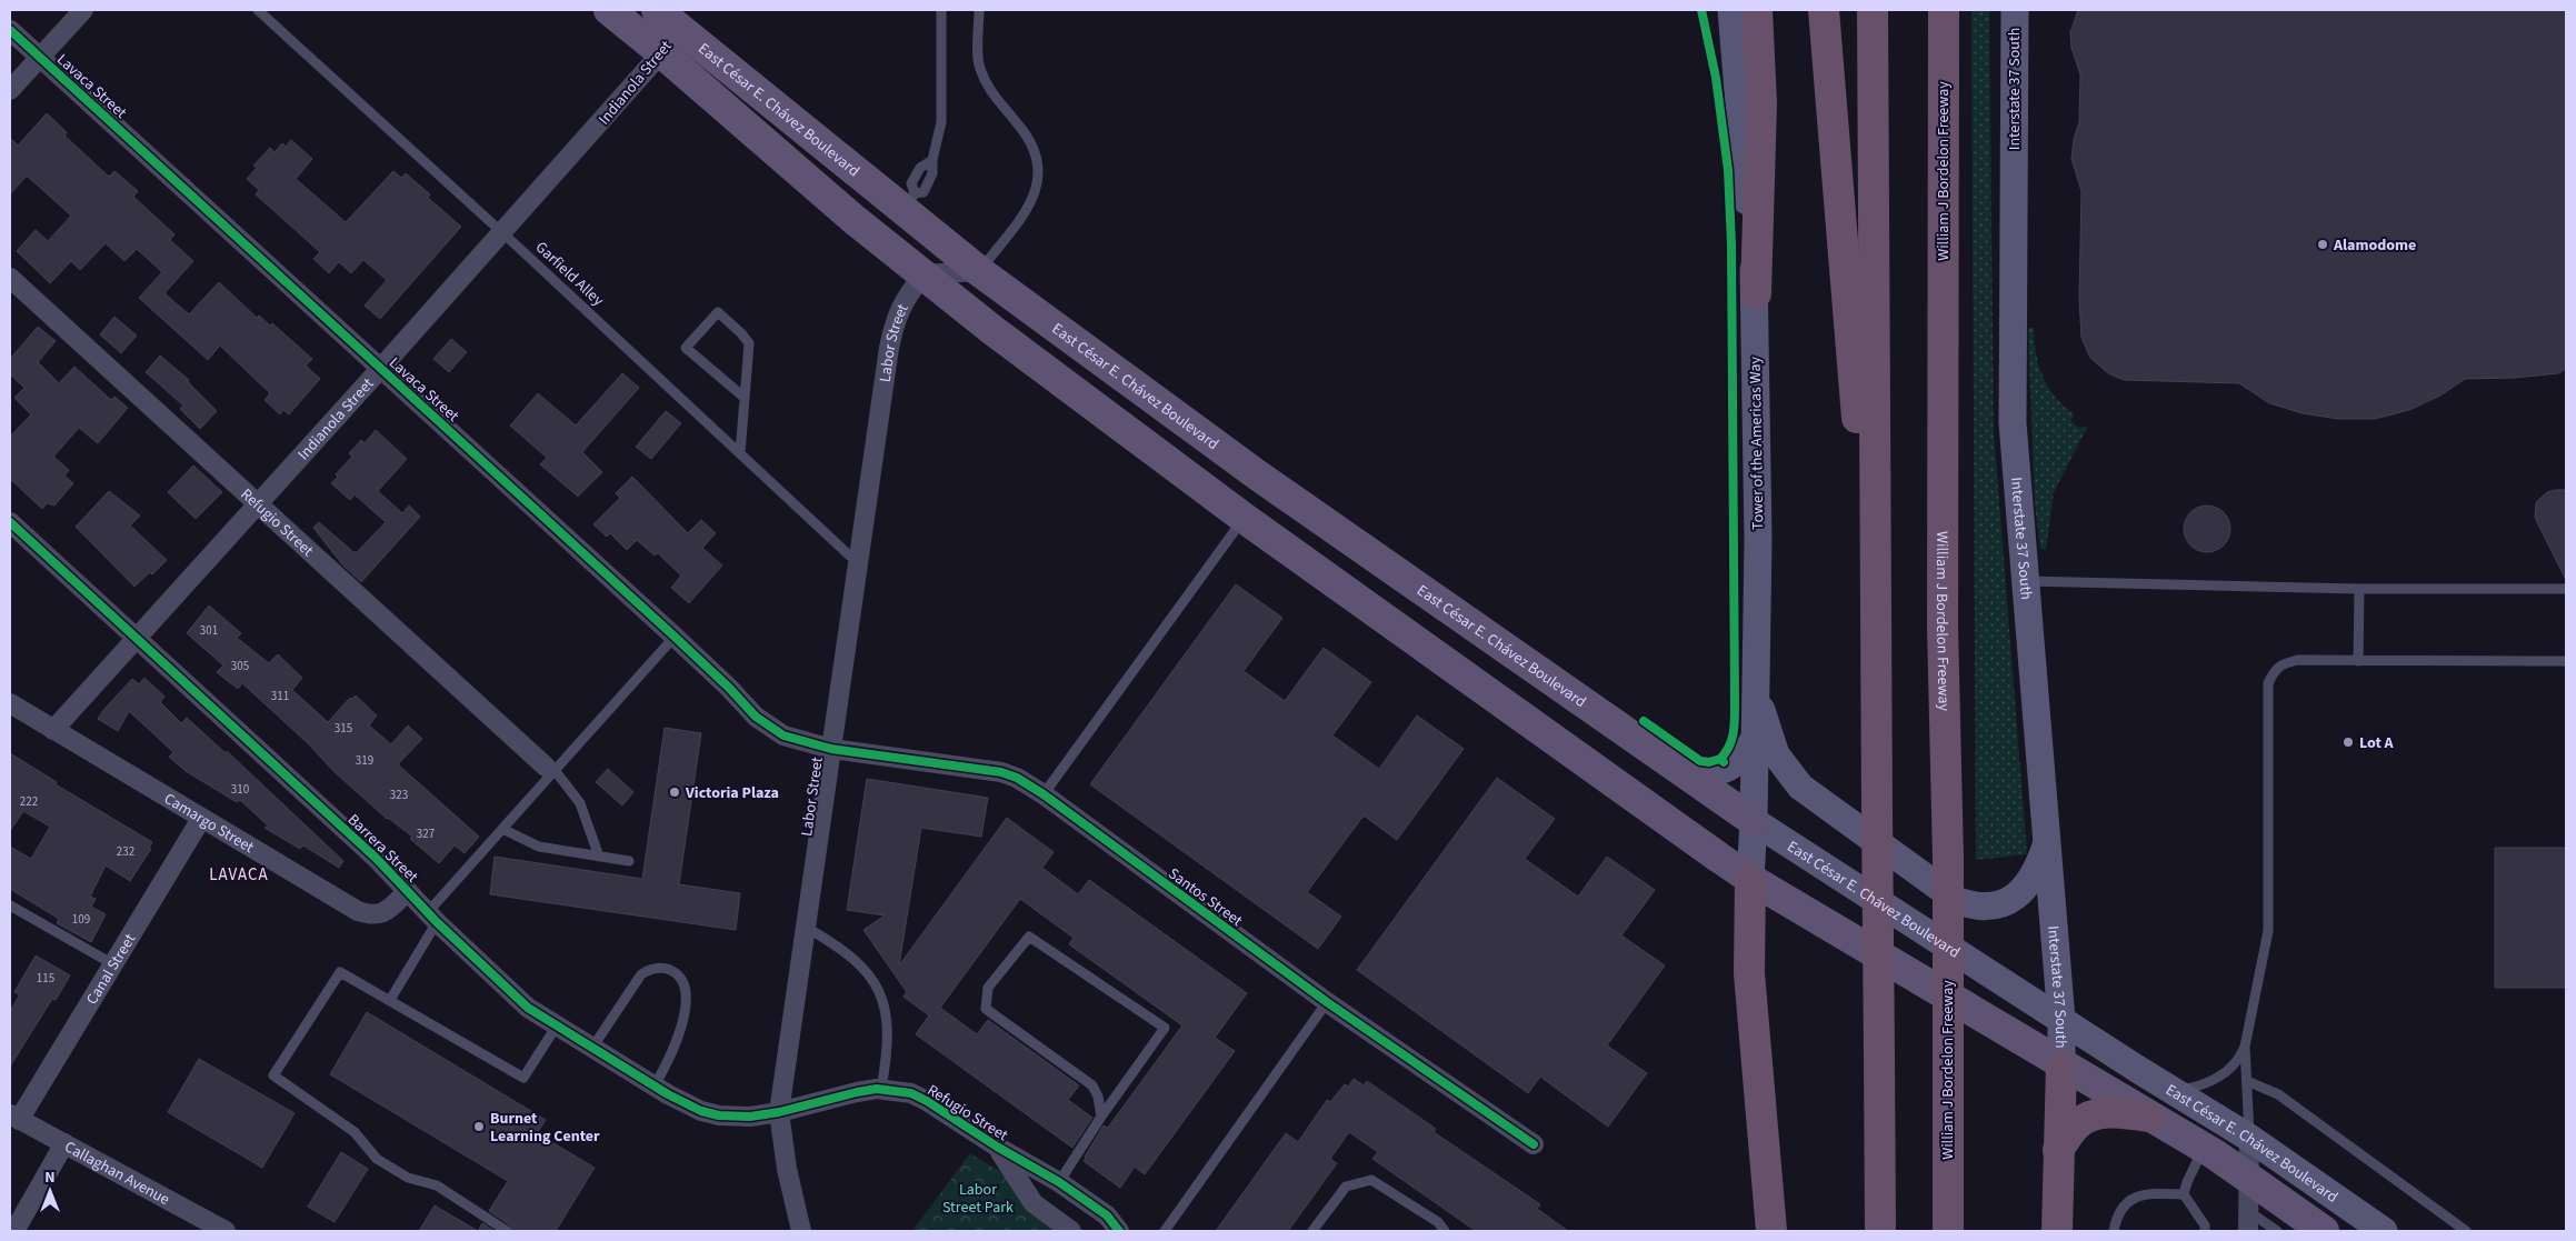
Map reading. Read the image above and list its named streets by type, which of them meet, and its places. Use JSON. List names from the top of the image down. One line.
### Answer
{"streets":{"highway":["William J Bordelon Freeway"],"main road":["Interstate 37 South","East César E. Chávez Boulevard","Tower of the Americas Way"],"street":["Indianola Street","Lavaca Street","Labor Street","Refugio Street","Camargo Street","Barrera Street","Santos Street","Canal Street","Callaghan Avenue"],"lane":["Garfield Alley"]},"crossings":[["Indianola Street","Lavaca Street"],["Indianola Street","East César E. Chávez Boulevard"],["Indianola Street","Garfield Alley"],["Indianola Street","Refugio Street"],["Indianola Street","Camargo Street"],["Indianola Street","Barrera Street"],["Lavaca Street","Labor Street"],["Lavaca Street","Santos Street"],["Interstate 37 South","East César E. Chávez Boulevard"],["East César E. Chávez Boulevard","Labor Street"],["East César E. Chávez Boulevard","Tower of the Americas Way"],["Garfield Alley","Labor Street"],["Labor Street","Refugio Street"],["Labor Street","Barrera Street"],["Labor Street","Santos Street"],["Refugio Street","Barrera Street"],["Camargo Street","Barrera Street"],["Camargo Street","Canal Street"],["Canal Street","Callaghan Avenue"]],"districts":["LAVACA"],"parks":["Labor Street Park"],"places":["Alamodome","Lot A","Victoria Plaza","Burnet Learning Center"],"house_numbers":["301","305","311","315","319","310","323","222","327","232","109","115"],"north":"top"}
